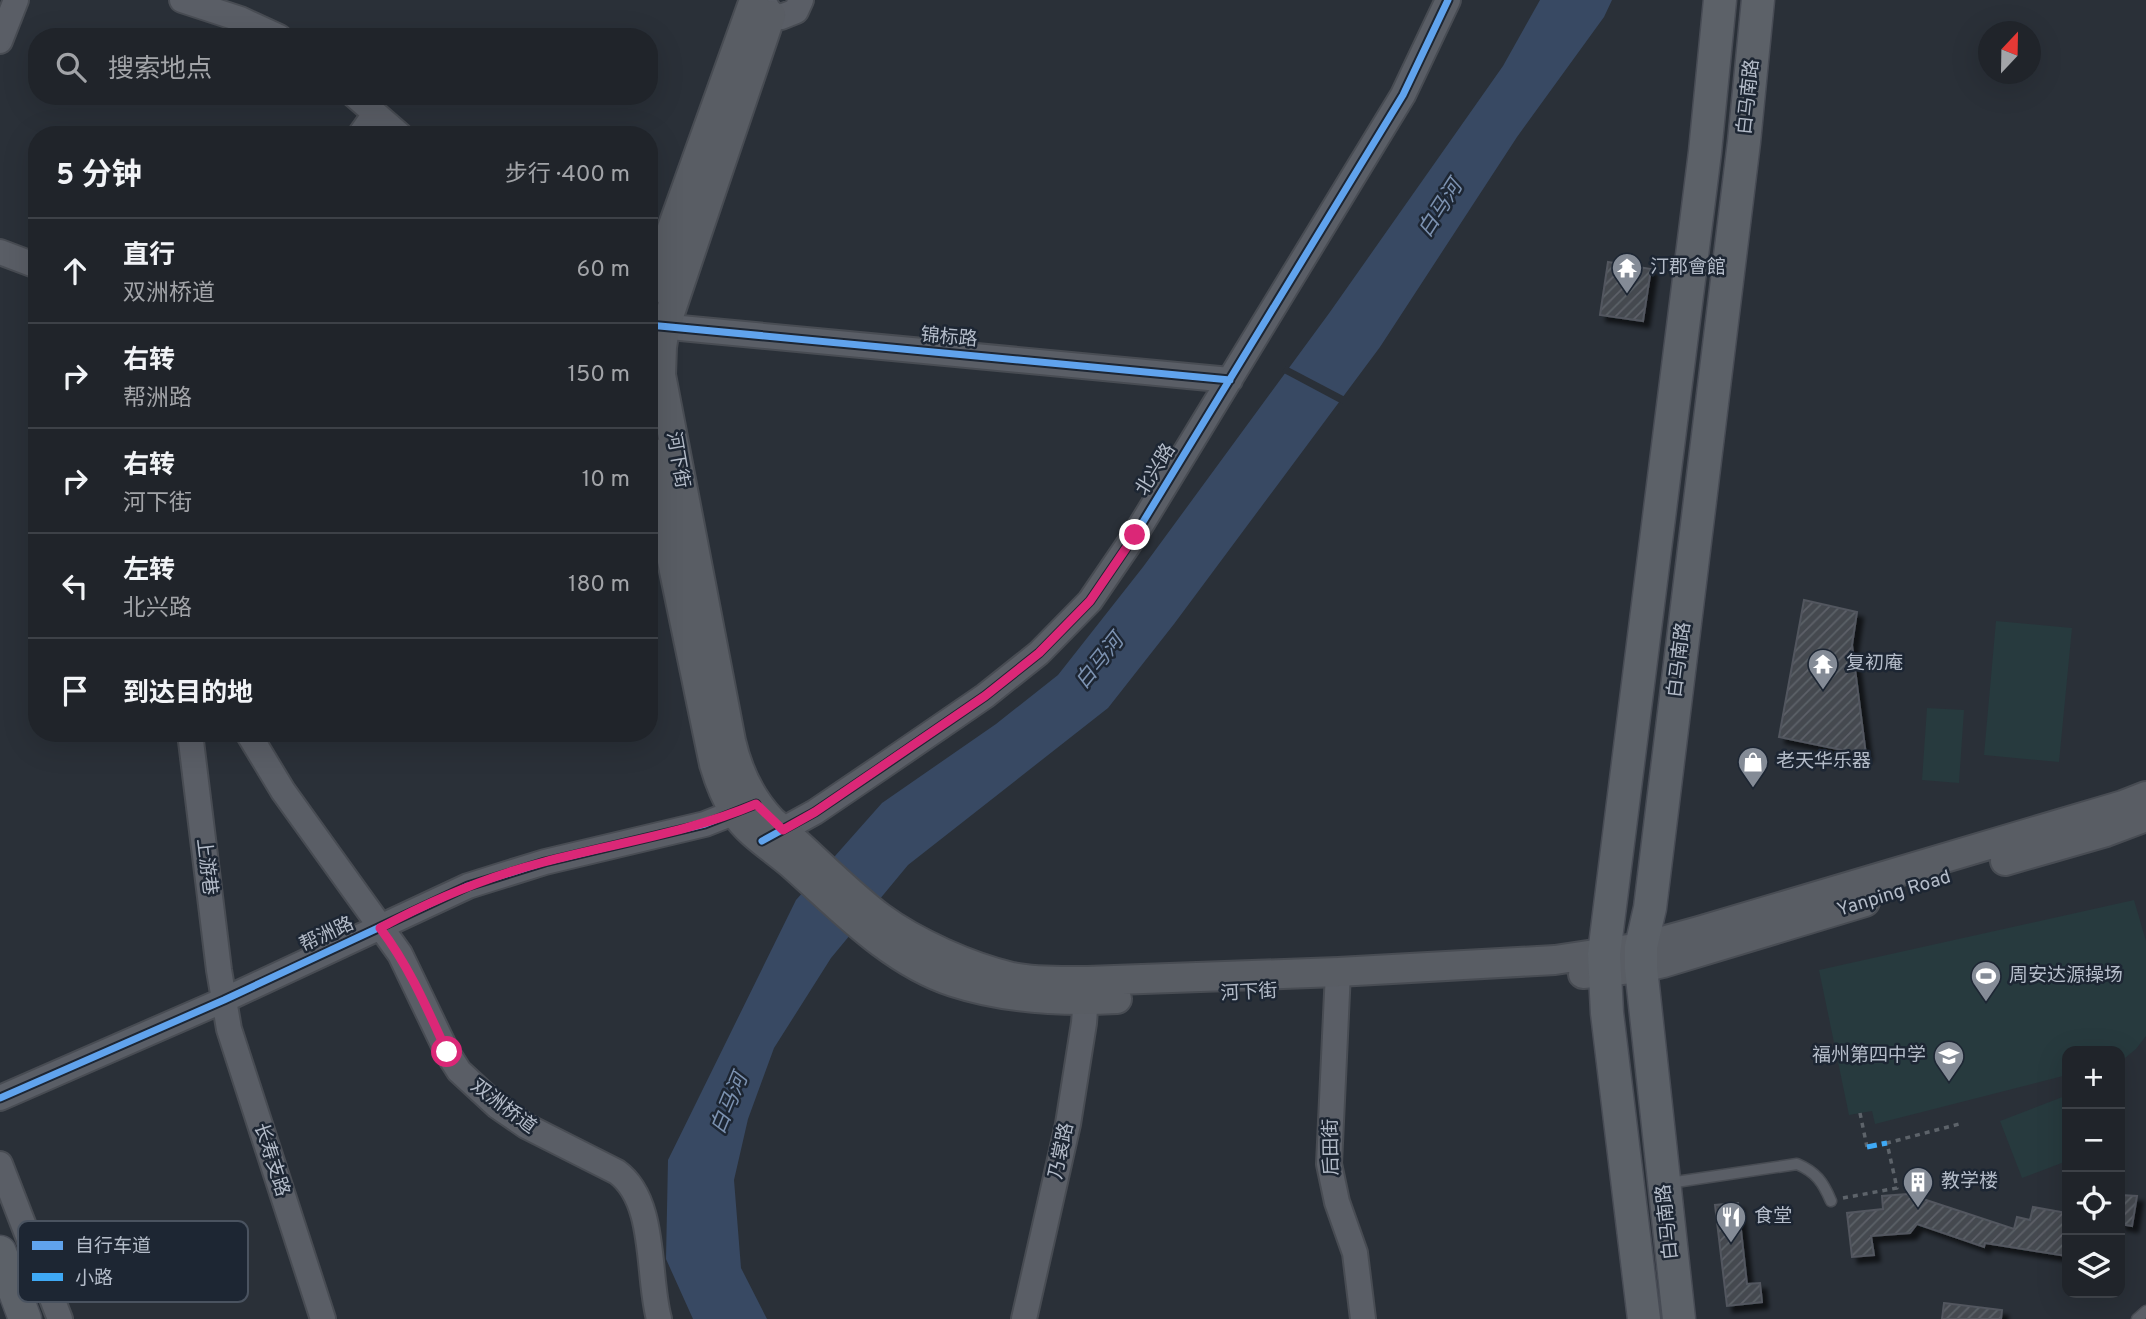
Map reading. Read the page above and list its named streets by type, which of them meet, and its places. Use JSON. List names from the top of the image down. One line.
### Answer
{"streets":{"main road":["白马南路","河下街","Yanping Road"],"street":["锦标路","北兴路","上游巷","帮洲路","双洲桥道","后田街","乃裳路","长寿支路"]},"crossings":[["白马南路","河下街"],["白马南路","Yanping Road"],["锦标路","北兴路"],["河下街","北兴路"],["河下街","Yanping Road"],["河下街","帮洲路"],["河下街","后田街"],["河下街","乃裳路"],["上游巷","帮洲路"],["上游巷","长寿支路"],["帮洲路","双洲桥道"],["帮洲路","长寿支路"]],"water":["白马河"],"places":{"temple":["汀郡會館","复初庵"],"shop":["老天华乐器"],"sports":["周安达源操场"],"school or university":["福州第四中学"],"building":["教学楼"],"restaurant":["食堂"]},"legend":["自行车道","小路"],"north":"top","page":{"search":"搜索地点","heading":["5 分钟","步行 · 400 m"],"list":[["直行","双洲桥道","60 m"],["右转","帮洲路","150 m"],["右转","河下街","10 m"],["左转","北兴路","180 m"],"到达目的地"],"map_buttons":["+","−"]}}
